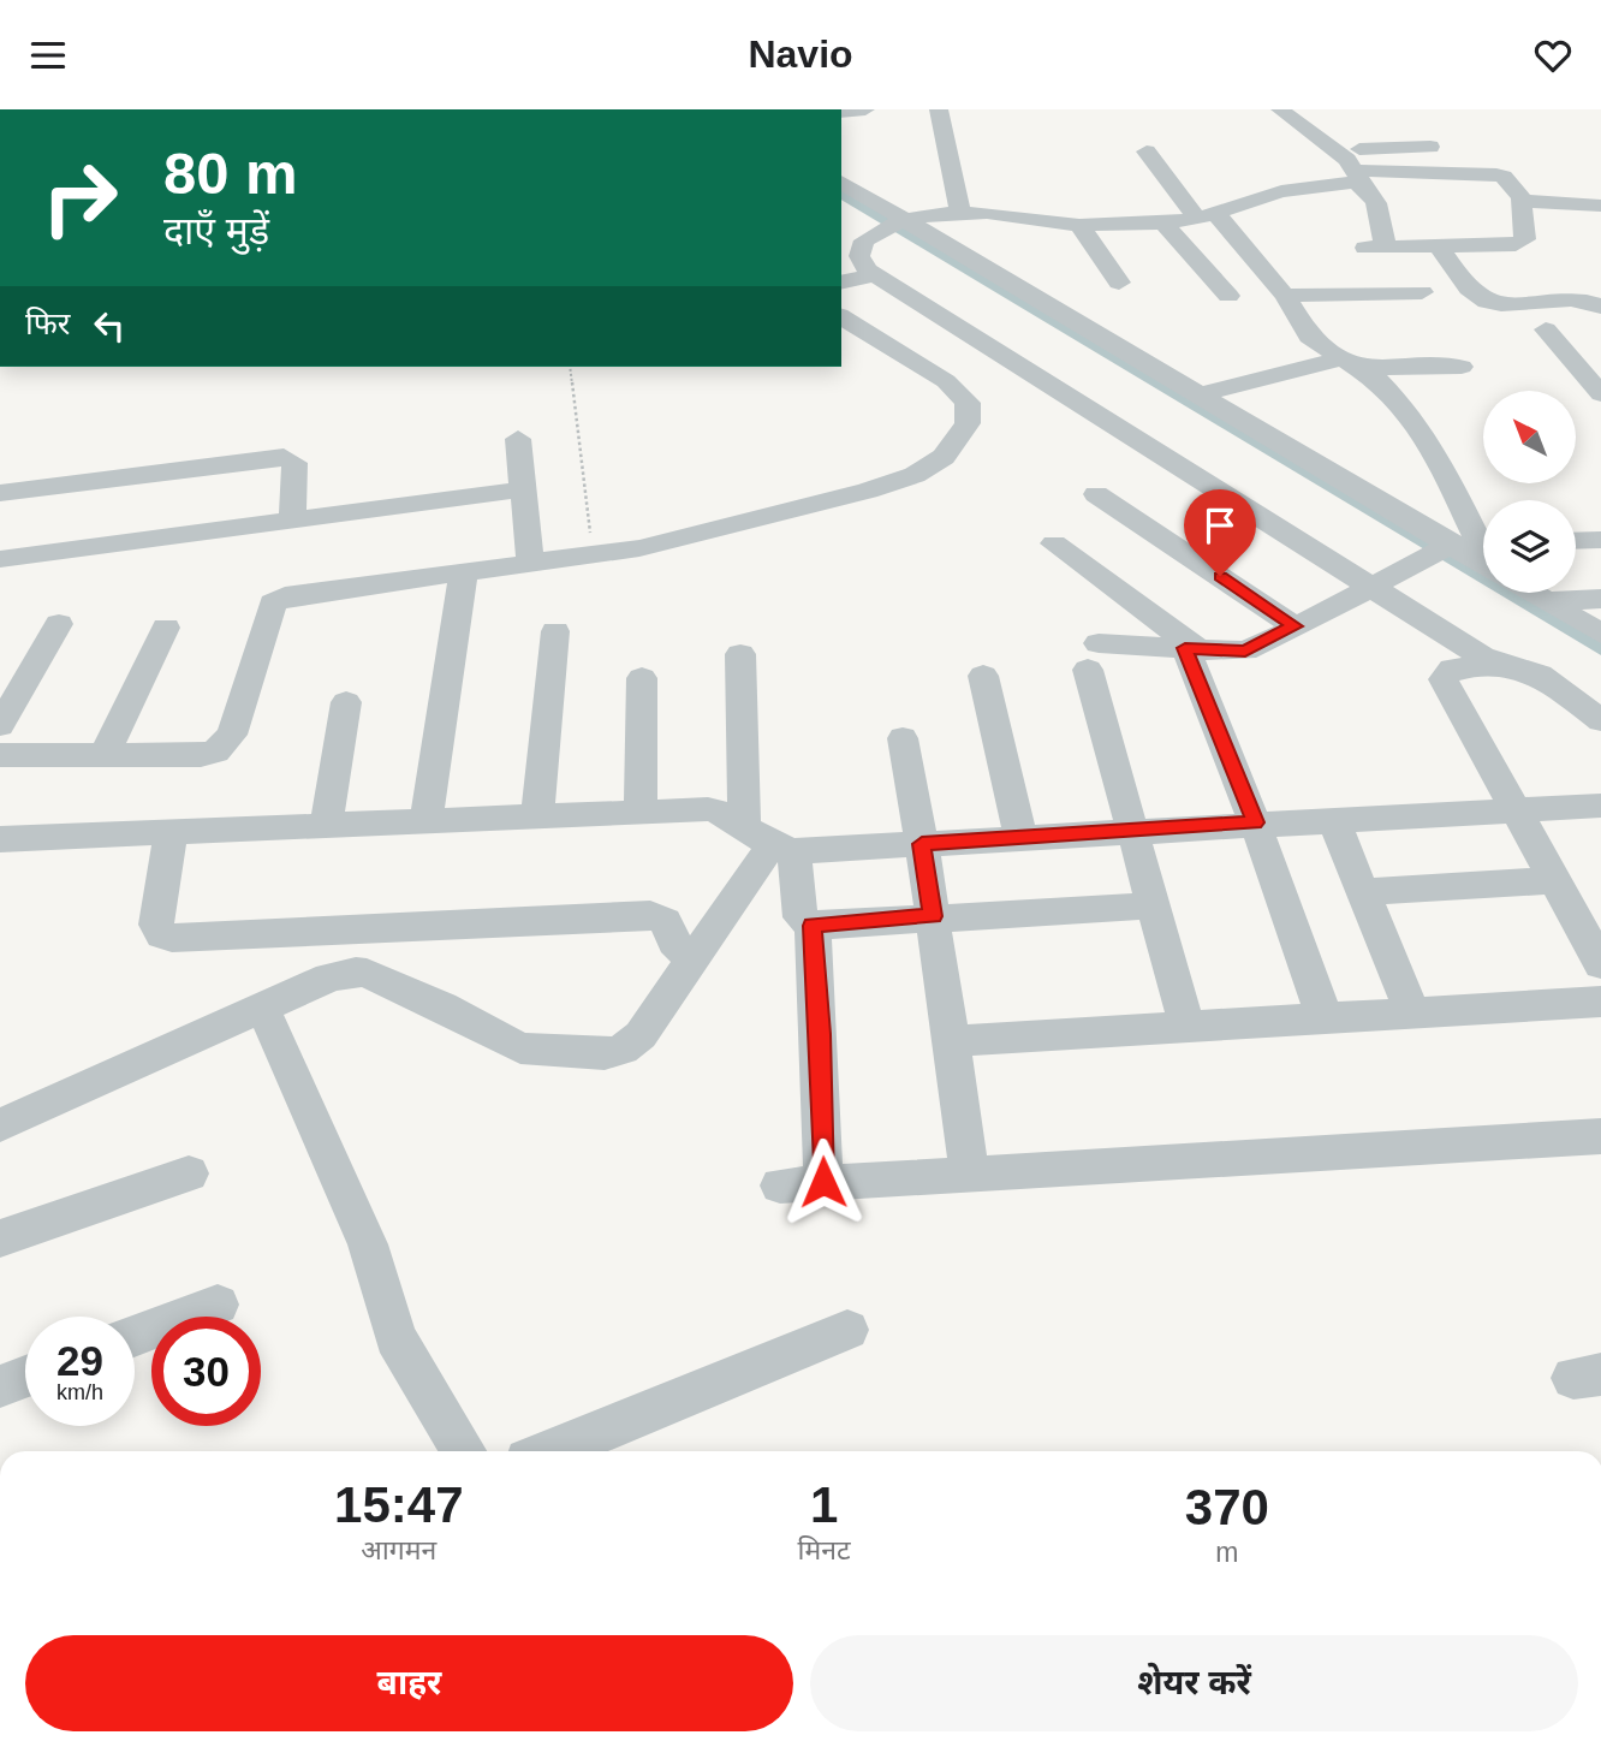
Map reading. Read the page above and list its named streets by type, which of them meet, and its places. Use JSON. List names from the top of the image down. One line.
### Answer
{"north":"top left","page":{"header":"Navio","turn":["80 m","दाएँ मुड़ें"],"then":"फिर","speed":"29 km/h","limit":"30","eta":["15:47","आगमन","1","मिनट","370","m"],"buttons":["बाहर","शेयर करें"]}}
